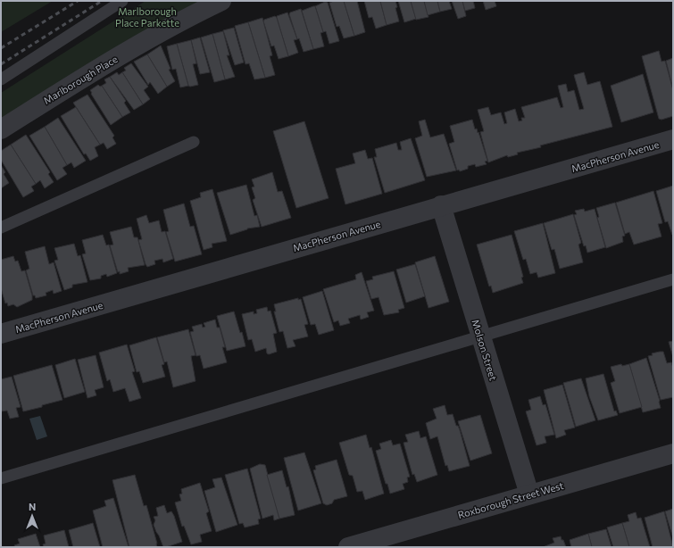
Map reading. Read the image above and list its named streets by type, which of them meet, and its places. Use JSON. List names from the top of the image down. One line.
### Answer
{"streets":{"street":["Marlborough Place","MacPherson Avenue","Molson Street","Roxborough Street West"]},"crossings":[["MacPherson Avenue","Molson Street"],["Molson Street","Roxborough Street West"]],"parks":["Marlborough Place Parkette"],"north":"top"}
